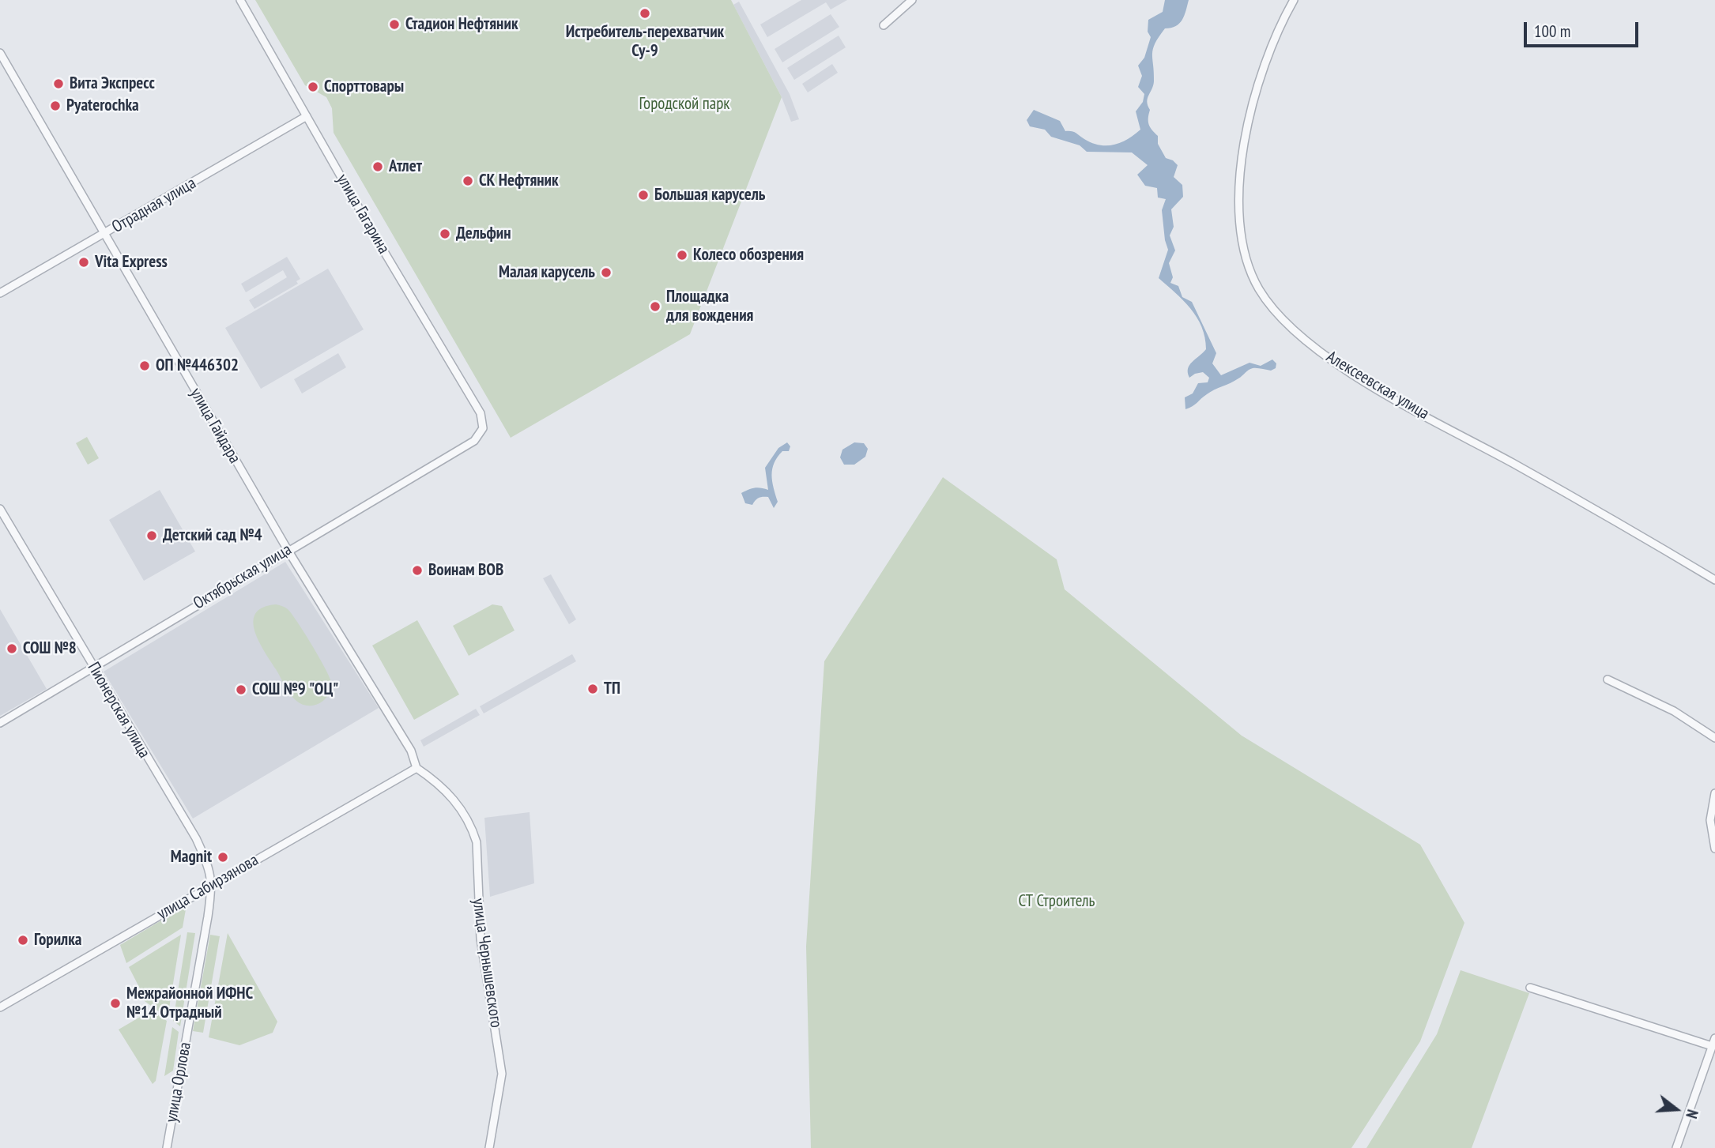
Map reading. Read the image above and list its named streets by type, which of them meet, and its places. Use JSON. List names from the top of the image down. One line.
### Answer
{"streets":{"street":["Отрадная улица","улица Гагарина","Алексеевская улица","улица Гайдара","Октябрьская улица","Пионерская улица","улица Сабирзянова","улица Чернышевского","улица Орлова"]},"crossings":[["Отрадная улица","улица Гагарина"],["Отрадная улица","улица Гайдара"],["улица Гагарина","Октябрьская улица"],["улица Гайдара","Октябрьская улица"],["улица Гайдара","улица Сабирзянова"],["улица Гайдара","улица Чернышевского"],["Октябрьская улица","Пионерская улица"],["Пионерская улица","улица Сабирзянова"],["Пионерская улица","улица Орлова"],["улица Сабирзянова","улица Чернышевского"],["улица Сабирзянова","улица Орлова"]],"parks":["Городской парк","СТ Строитель"],"places":["Истребитель-перехватчик Су-9","Стадион Нефтяник","Вита Экспресс","Спорттовары","Pyaterochka","Атлет","СК Нефтяник","Большая карусель","Дельфин","Колесо обозрения","Vita Express","Малая карусель","Площадка для вождения","ОП №446302","Детский сад №4","Воинам ВОВ","СОШ №8","ТП","СОШ №9 \"ОЦ\"","Magnit","Горилка","Межрайонной ИФНС №14 Отрадный"],"scale_bar":"100 m","north":"right"}
